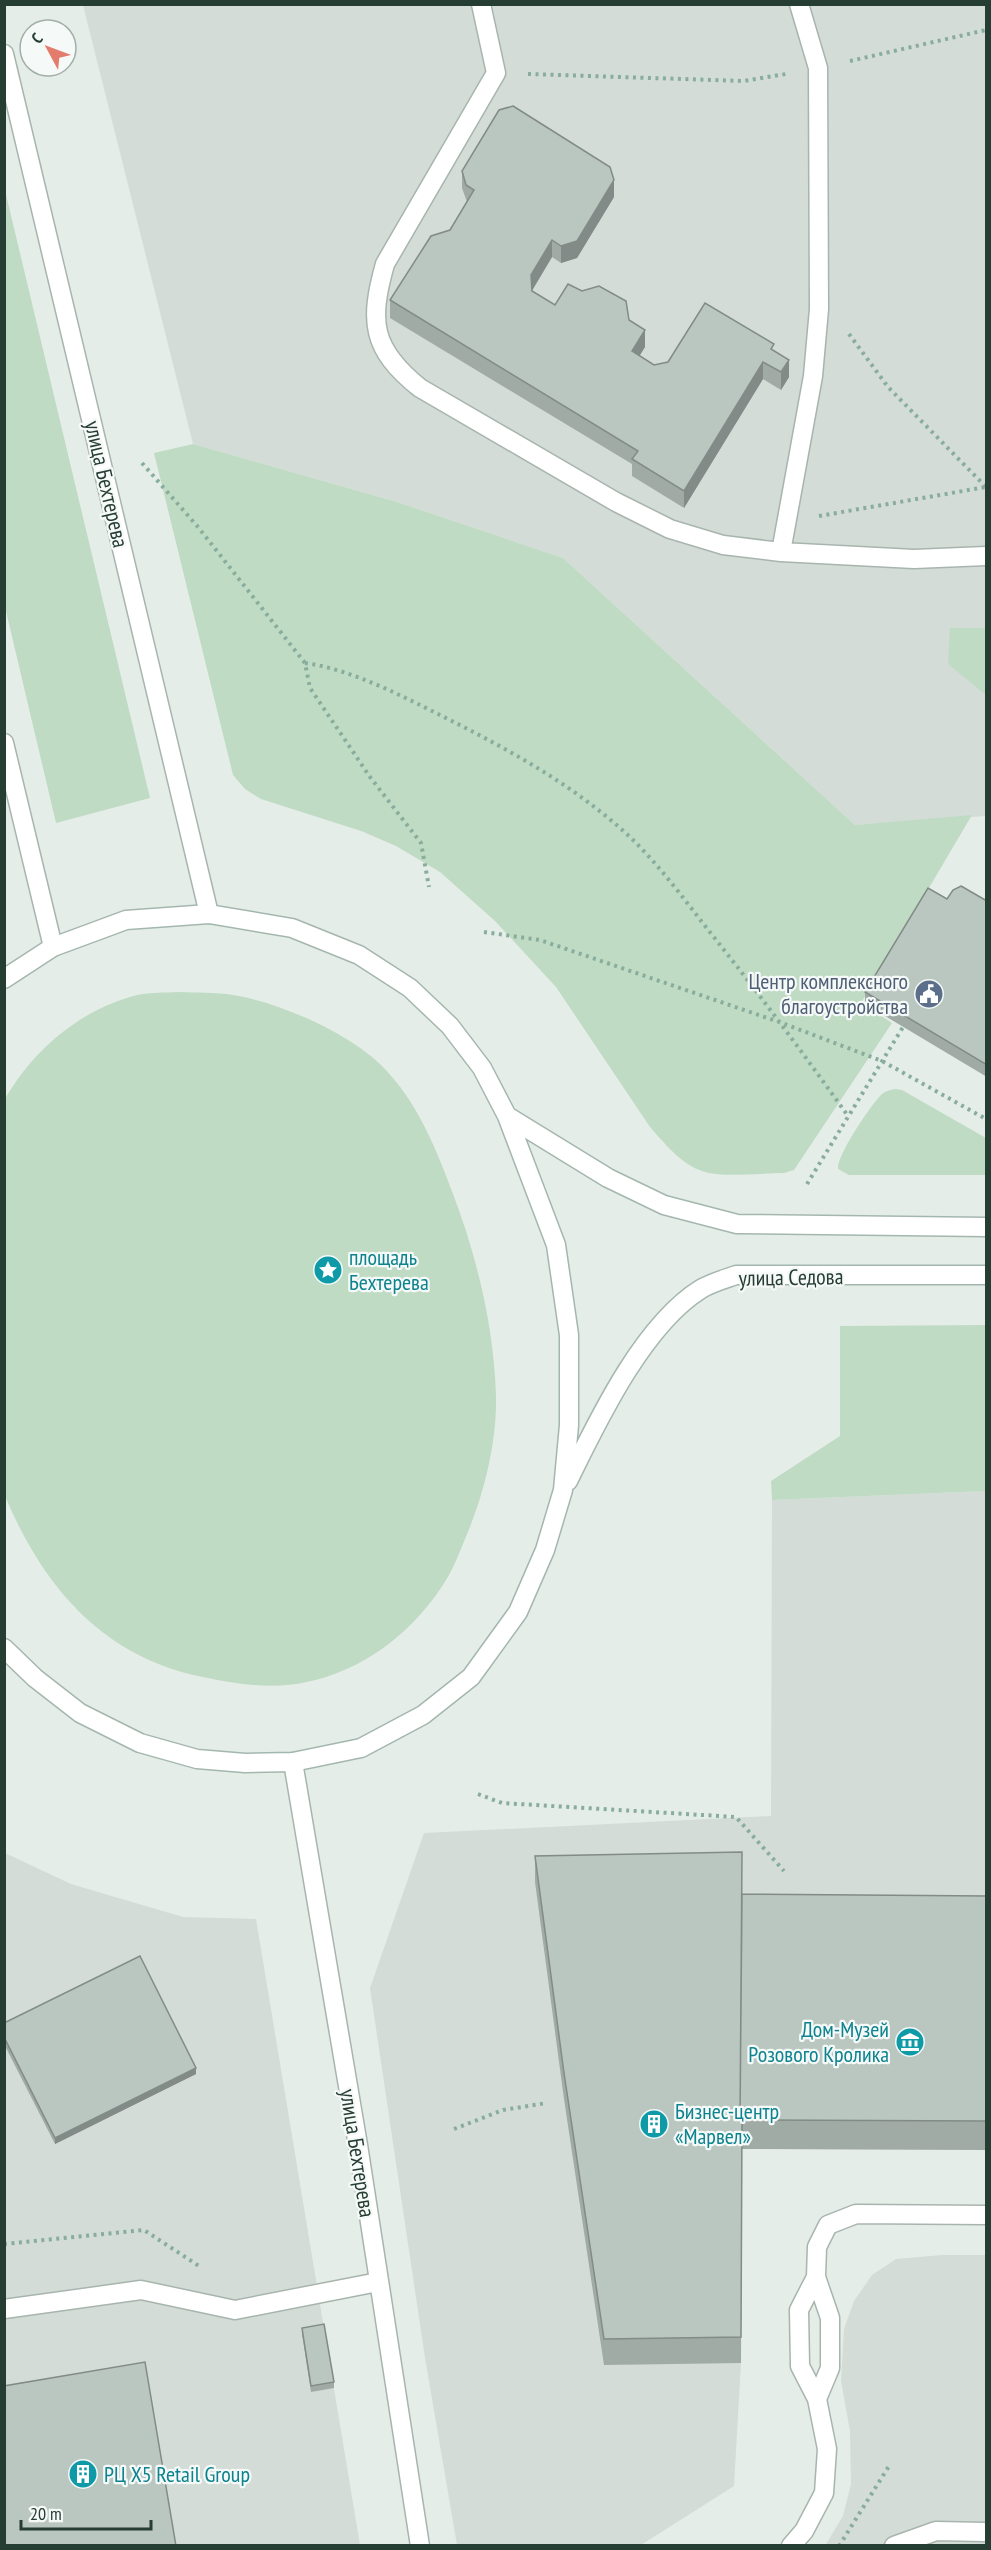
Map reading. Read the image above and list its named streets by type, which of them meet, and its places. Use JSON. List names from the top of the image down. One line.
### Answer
{"streets":{"main road":["улица Бехтерева","улица Седова"]},"places":{"public building":["Центр комплексного благоустройства"],"place":["площадь Бехтерева"],"museum":["Дом-Музей Розового Кролика"],"building":["Бизнес-центр «Марвел»","РЦ X5 Retail Group"]},"scale_bar":"20 m","north":"top left"}
